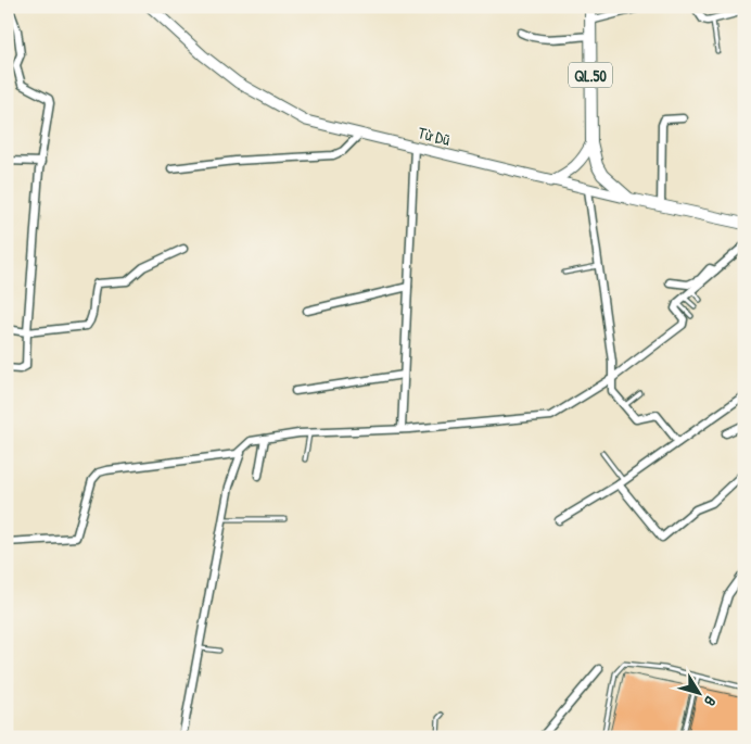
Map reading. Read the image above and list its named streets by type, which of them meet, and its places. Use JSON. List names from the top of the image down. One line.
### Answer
{"streets":{"highway":["QL.50","Từ Dũ"]},"crossings":[["QL.50","Từ Dũ"]],"north":"bottom right"}
